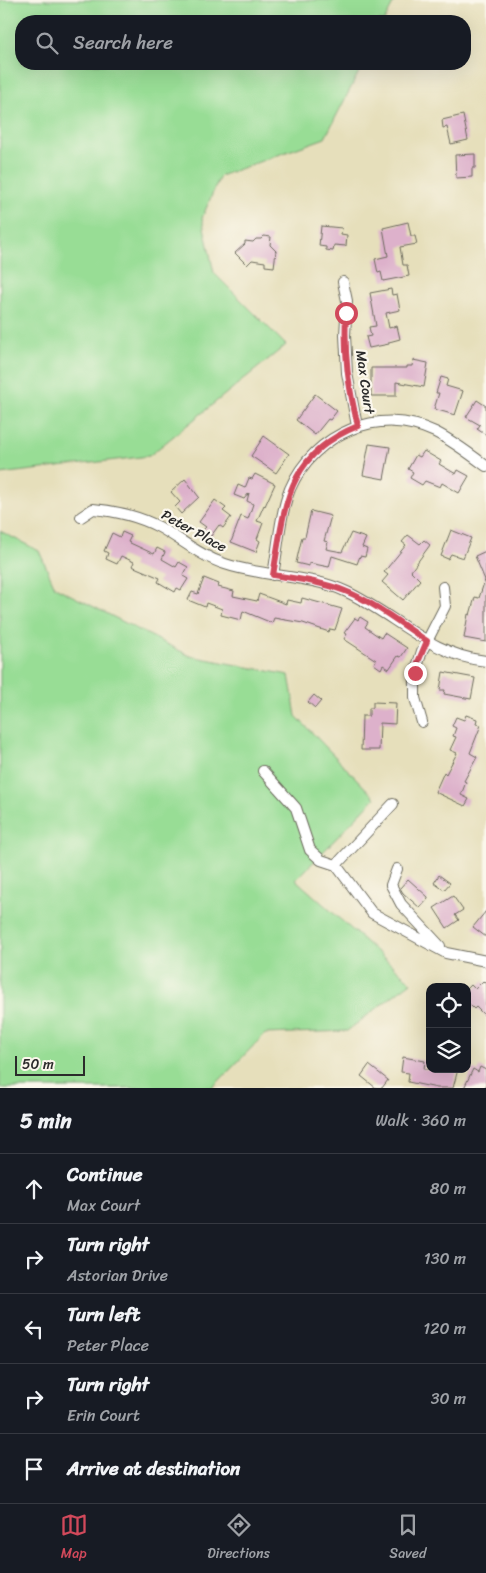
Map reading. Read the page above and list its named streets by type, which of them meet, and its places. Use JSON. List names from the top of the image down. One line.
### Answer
{"streets":{"street":["Max Court","Peter Place"]},"scale_bar":"50 m","page":{"search":"Search here","scale":"50 m","heading":["5 min","Walk · 360 m"],"list":[["Continue","Max Court","80 m"],["Turn right","Astorian Drive","130 m"],["Turn left","Peter Place","120 m"],["Turn right","Erin Court","30 m"],"Arrive at destination"],"nav":["Map","Directions","Saved"]}}
